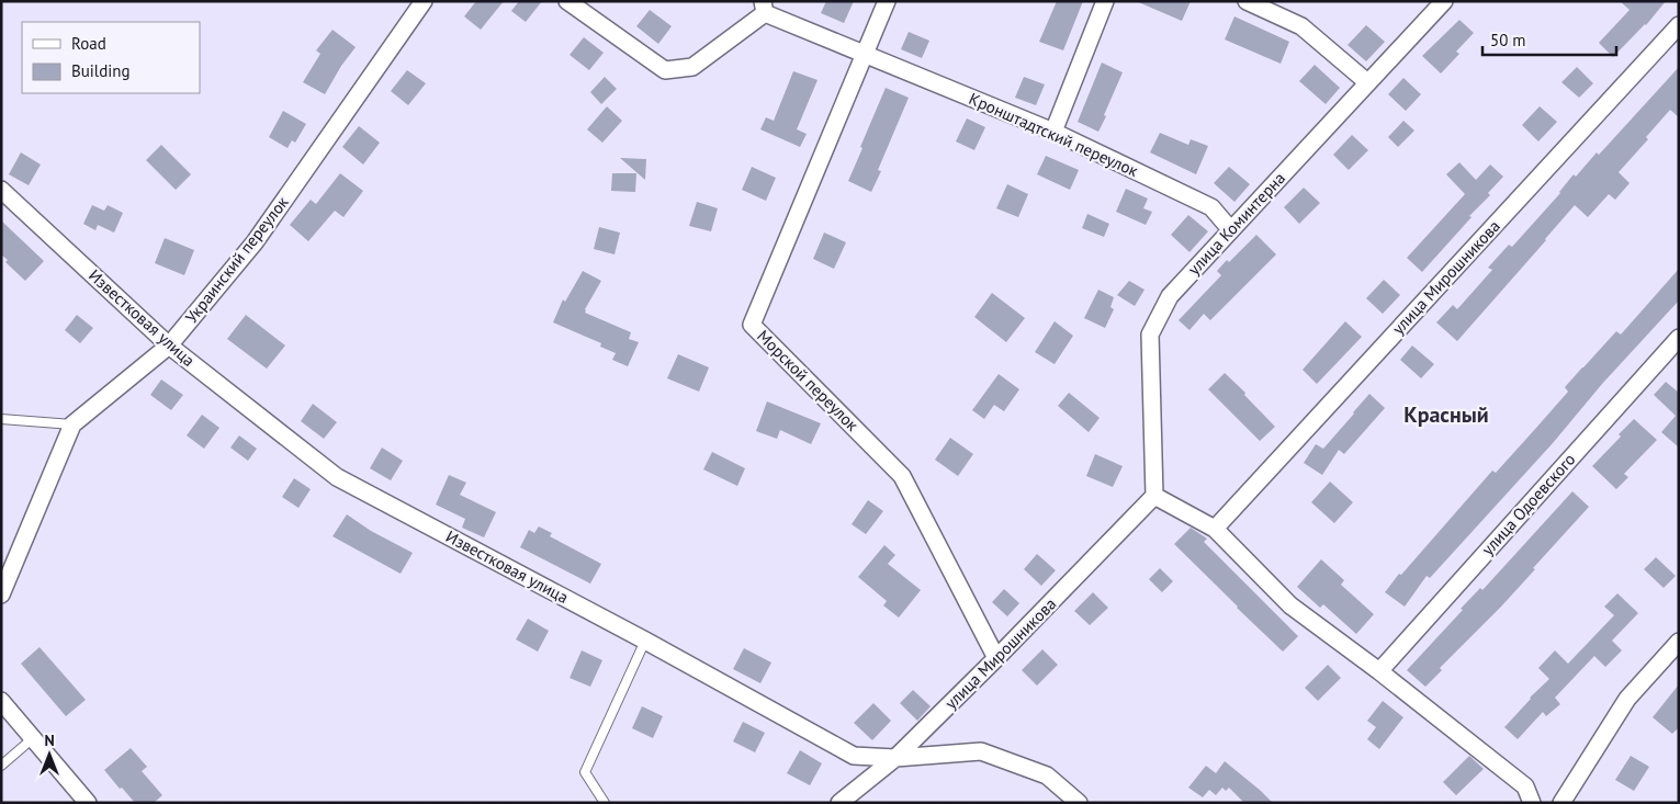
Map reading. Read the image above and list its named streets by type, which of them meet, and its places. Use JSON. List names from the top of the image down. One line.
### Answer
{"streets":{"street":["Кронштадтский переулок","улица Коминтерна","Украинский переулок","улица Мирошникова","Известковая улица","Морской переулок","улица Одоевского"]},"crossings":[["Кронштадтский переулок","улица Коминтерна"],["Кронштадтский переулок","Морской переулок"],["улица Коминтерна","улица Мирошникова"],["Украинский переулок","Известковая улица"],["улица Мирошникова","Известковая улица"],["улица Мирошникова","Морской переулок"]],"districts":["Красный"],"legend":["Road","Building"],"scale_bar":"50 m","north":"top"}
